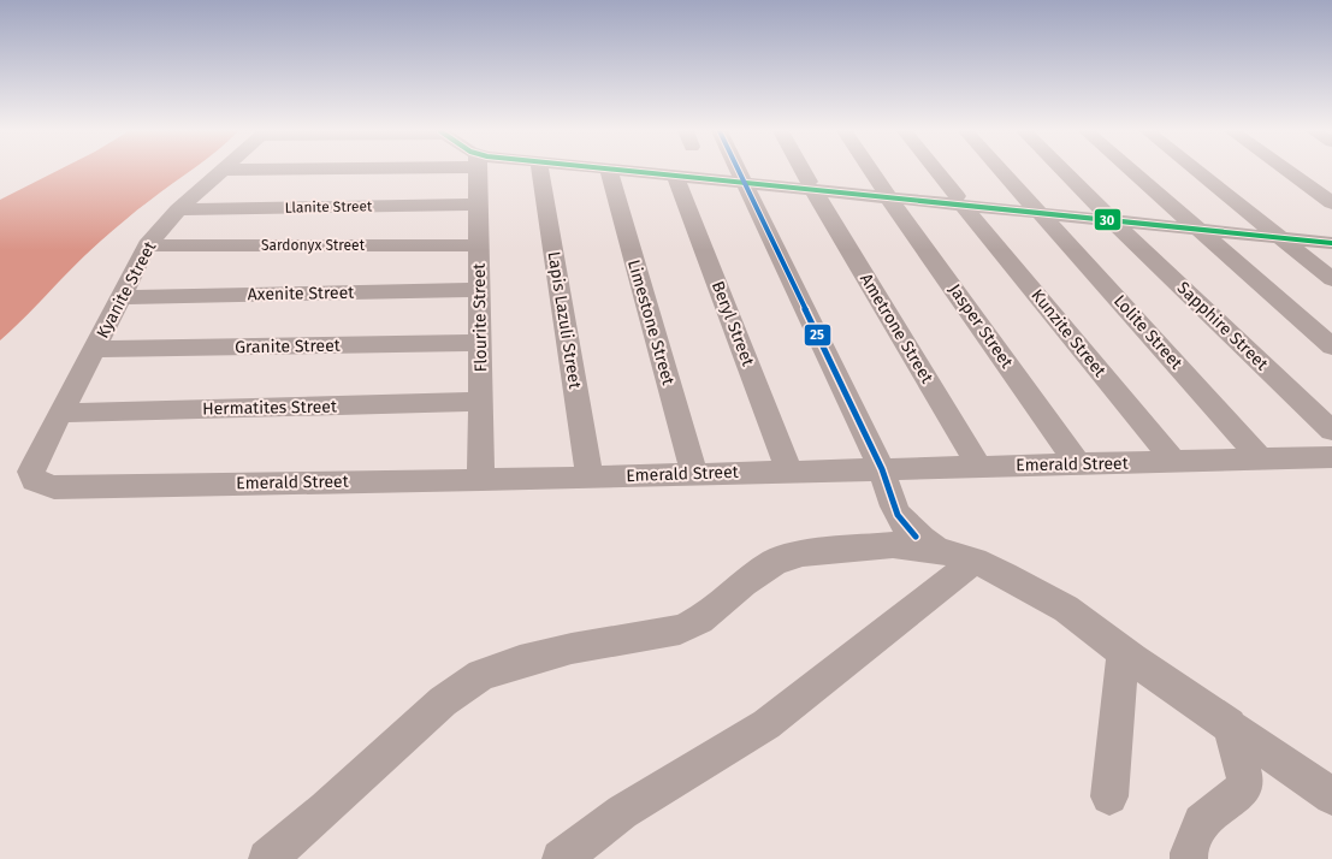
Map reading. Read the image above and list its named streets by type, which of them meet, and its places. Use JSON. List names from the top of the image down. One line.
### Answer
{"streets":{"street":["Llanite Street","Sardonyx Street","Kyanite Street","Axenite Street","Flourite Street","Lapis Lazuli Street","Limestone Street","Beryl Street","Jasper Street","Sapphire Street","Ametrone Street","Lolite Street","Kunzite Street","Granite Street","Hermatites Street","Emerald Street"]},"crossings":[["Llanite Street","Kyanite Street"],["Llanite Street","Flourite Street"],["Sardonyx Street","Kyanite Street"],["Sardonyx Street","Flourite Street"],["Kyanite Street","Axenite Street"],["Kyanite Street","Granite Street"],["Kyanite Street","Hermatites Street"],["Kyanite Street","Emerald Street"],["Axenite Street","Flourite Street"],["Flourite Street","Granite Street"],["Flourite Street","Hermatites Street"],["Flourite Street","Emerald Street"],["Lapis Lazuli Street","Emerald Street"],["Limestone Street","Emerald Street"],["Beryl Street","Emerald Street"],["Jasper Street","Emerald Street"],["Ametrone Street","Emerald Street"],["Lolite Street","Emerald Street"],["Kunzite Street","Emerald Street"]],"lines":["transit line 30","transit line 25"]}
